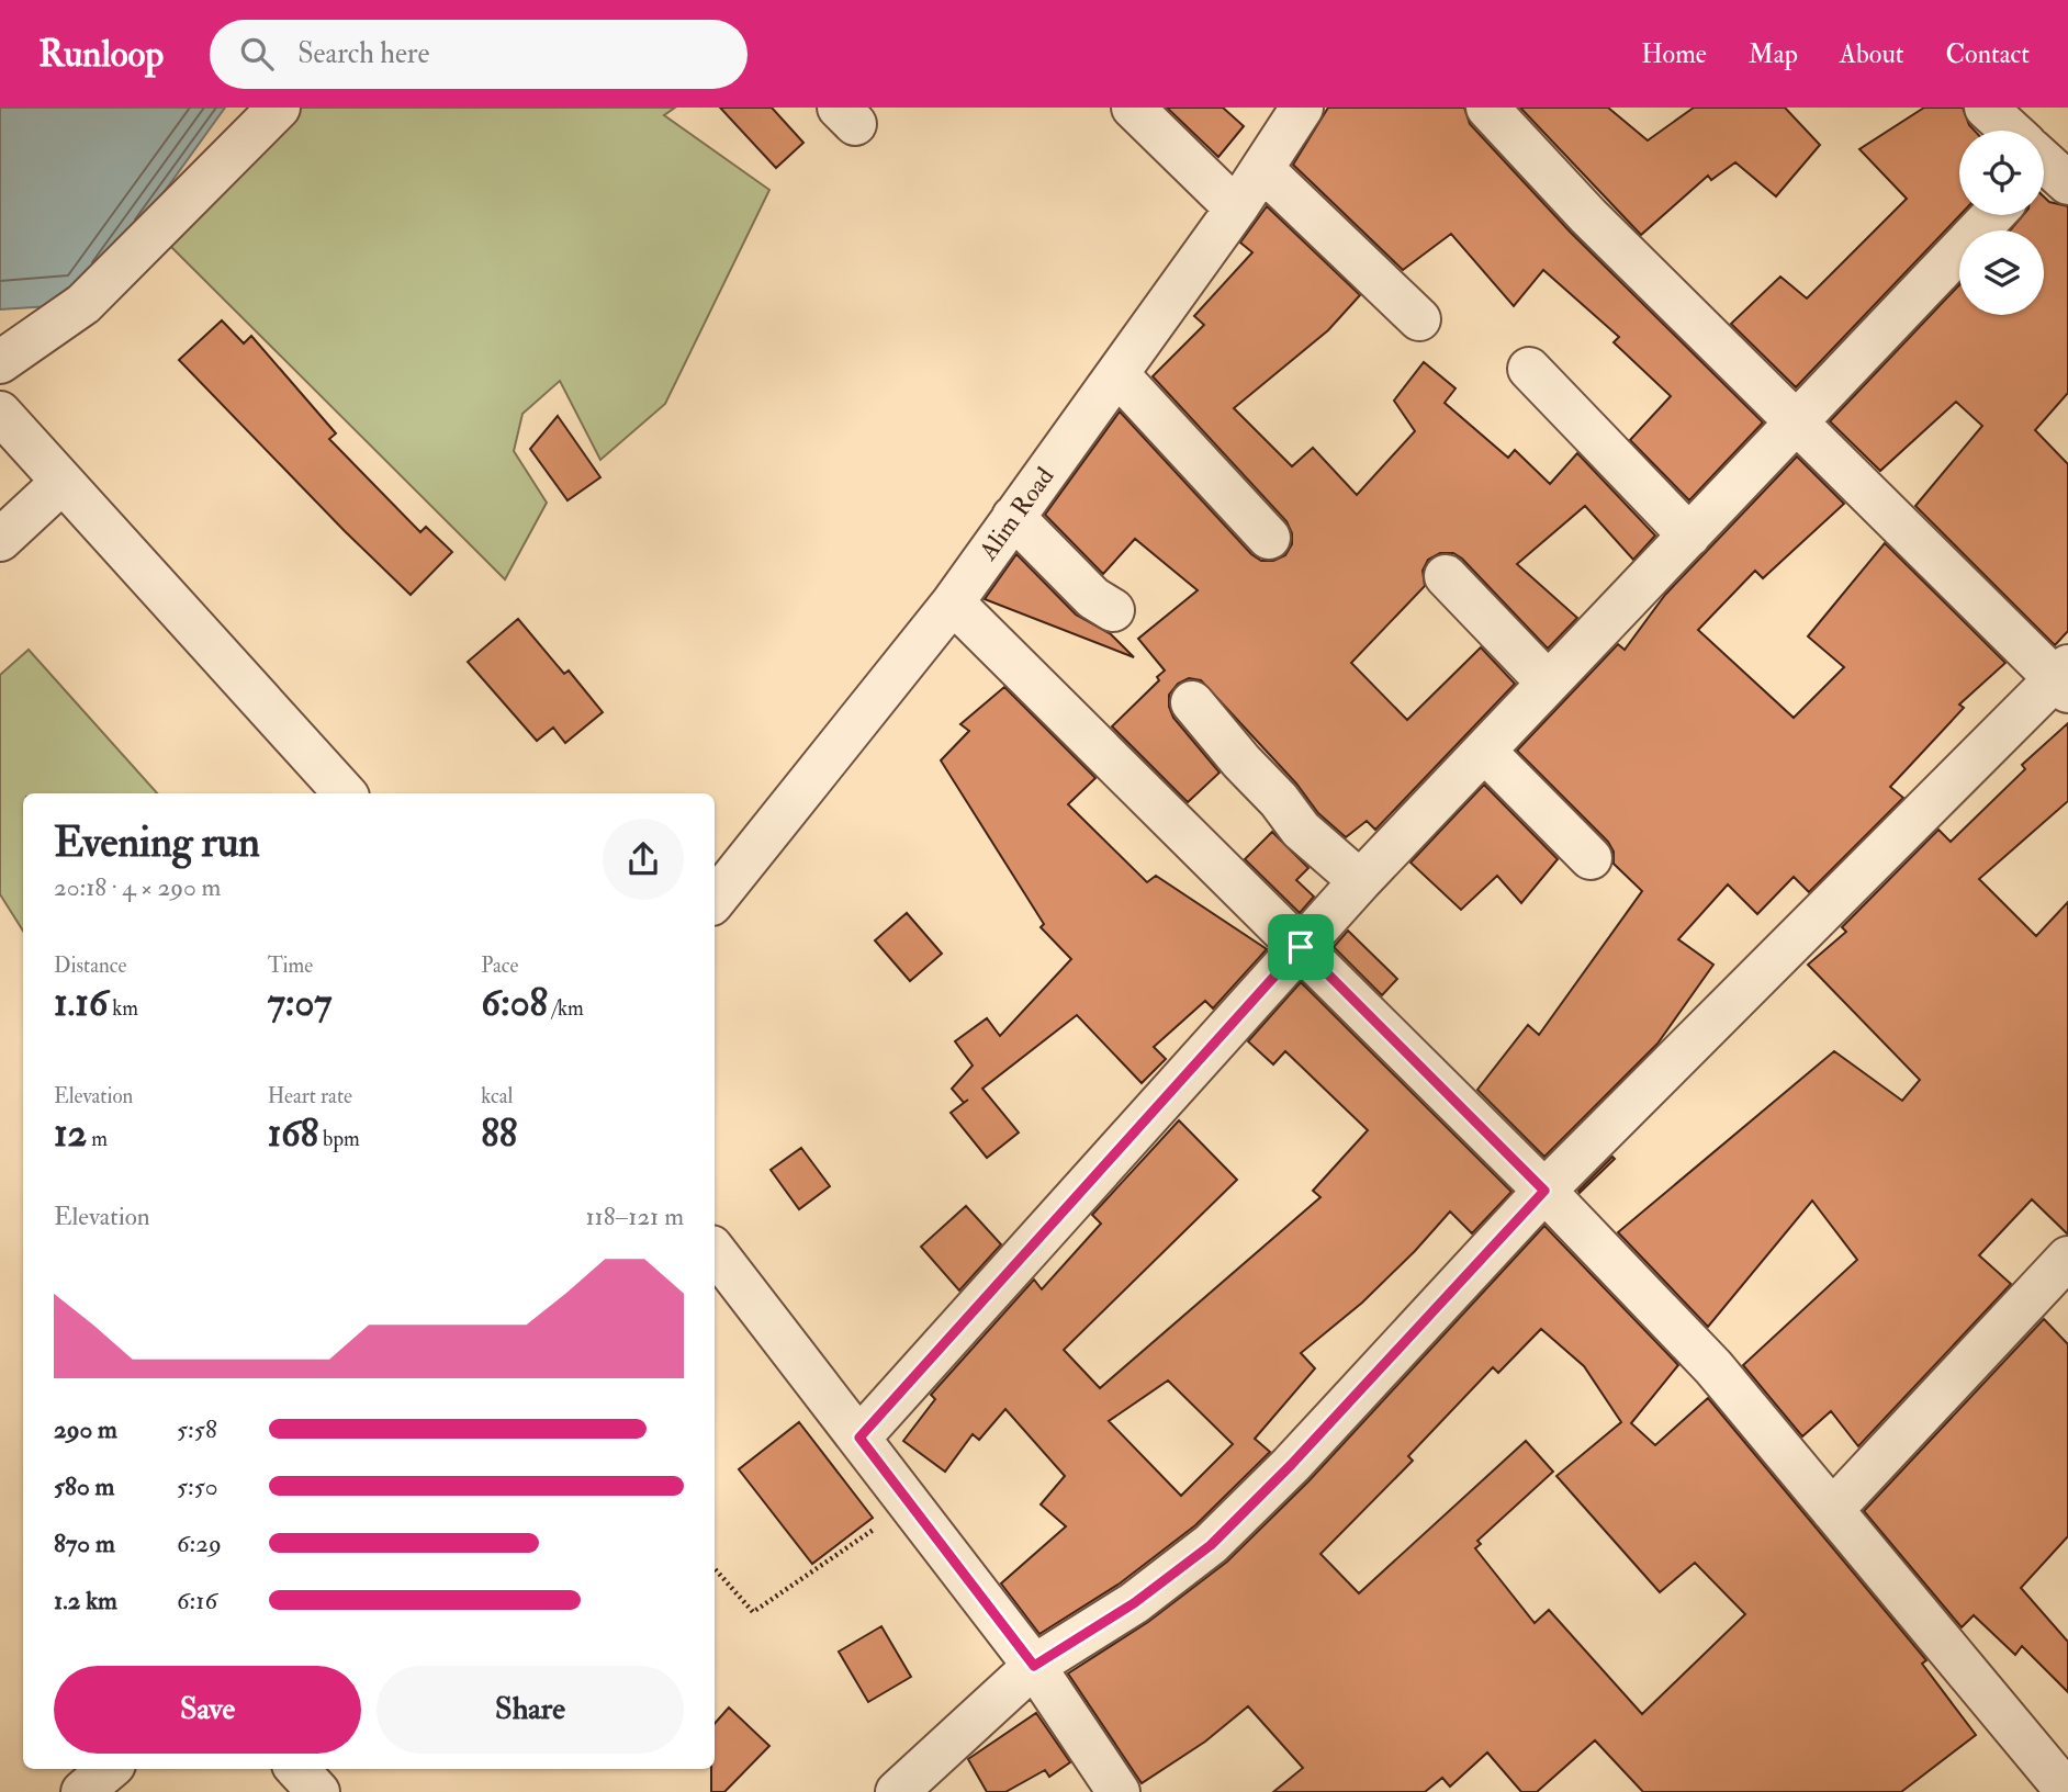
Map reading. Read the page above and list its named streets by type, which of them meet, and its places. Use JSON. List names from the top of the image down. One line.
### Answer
{"streets":{"street":["Alim Road"]},"page":{"header":"Runloop","search":"Search here","nav":["Home","Map","About","Contact"],"heading":["Evening run","20:18 · 4 × 290 m"],"stats":[["Distance","1.16 km"],["Time","7:07"],["Pace","6:08 /km"],["Elevation","12 m"],["Heart rate","168 bpm"],["kcal","88"]],"chart":["Elevation","118–121 m"],"list":[{"name":"290 m","note":"5:58"},{"name":"580 m","note":"5:50"},{"name":"870 m","note":"6:29"},{"name":"1.2 km","note":"6:16"}],"buttons":["Save","Share"]}}
